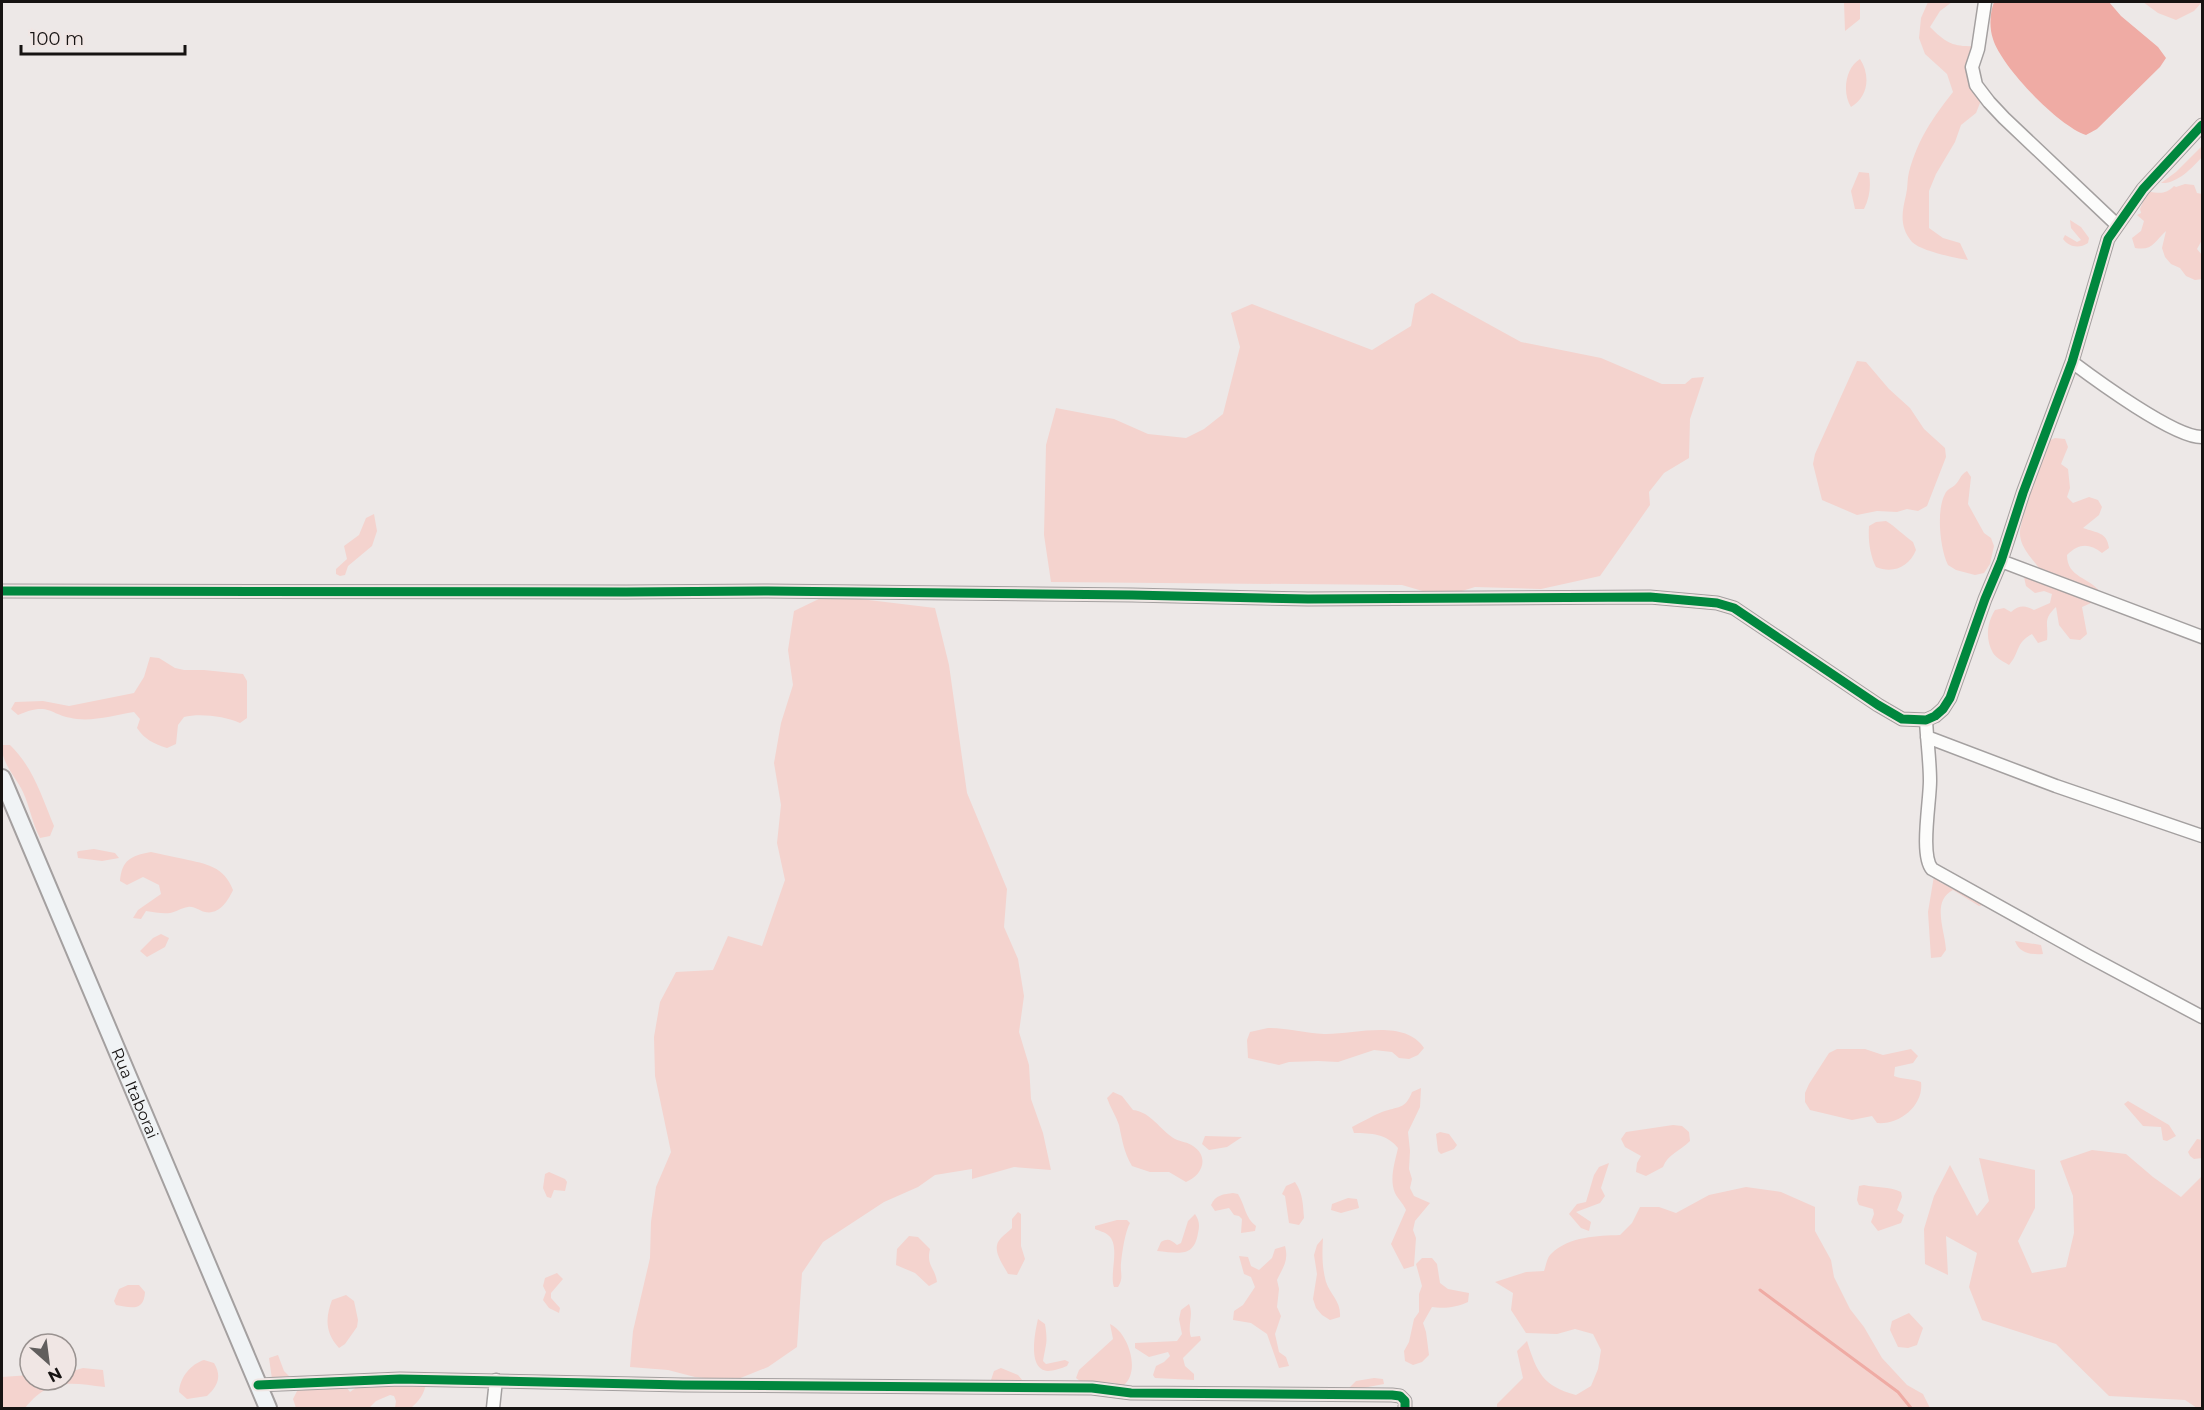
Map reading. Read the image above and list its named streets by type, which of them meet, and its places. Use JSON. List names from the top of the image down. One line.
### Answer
{"streets":{"street":["Rua Itaborai"]},"scale_bar":"100 m","north":"bottom right"}
